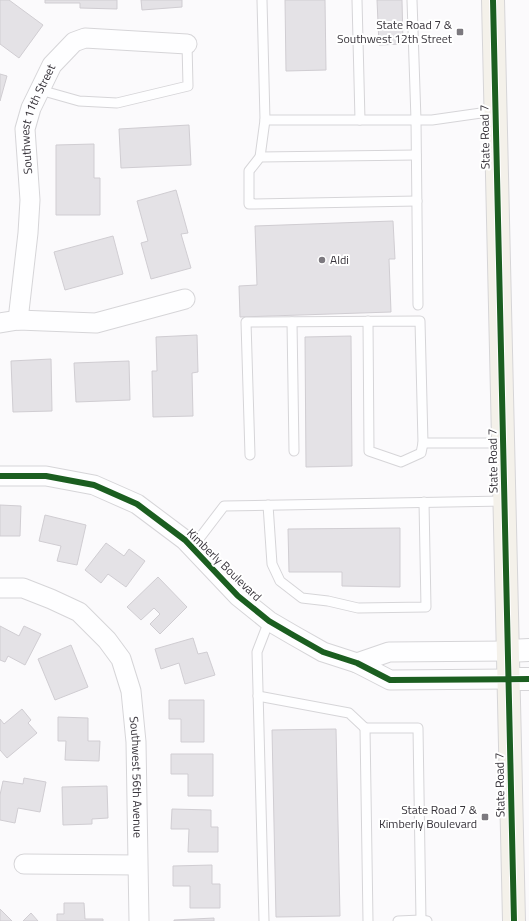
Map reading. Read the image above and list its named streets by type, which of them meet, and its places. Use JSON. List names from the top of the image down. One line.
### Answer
{"streets":{"main road":["State Road 7"],"street":["Southwest 11th Street","Kimberly Boulevard","Southwest 56th Avenue"]},"crossings":[["State Road 7","Kimberly Boulevard"]],"places":{"transit":["State Road 7 & Southwest 12th Street","State Road 7 & Kimberly Boulevard"],"other":["Aldi"]}}
